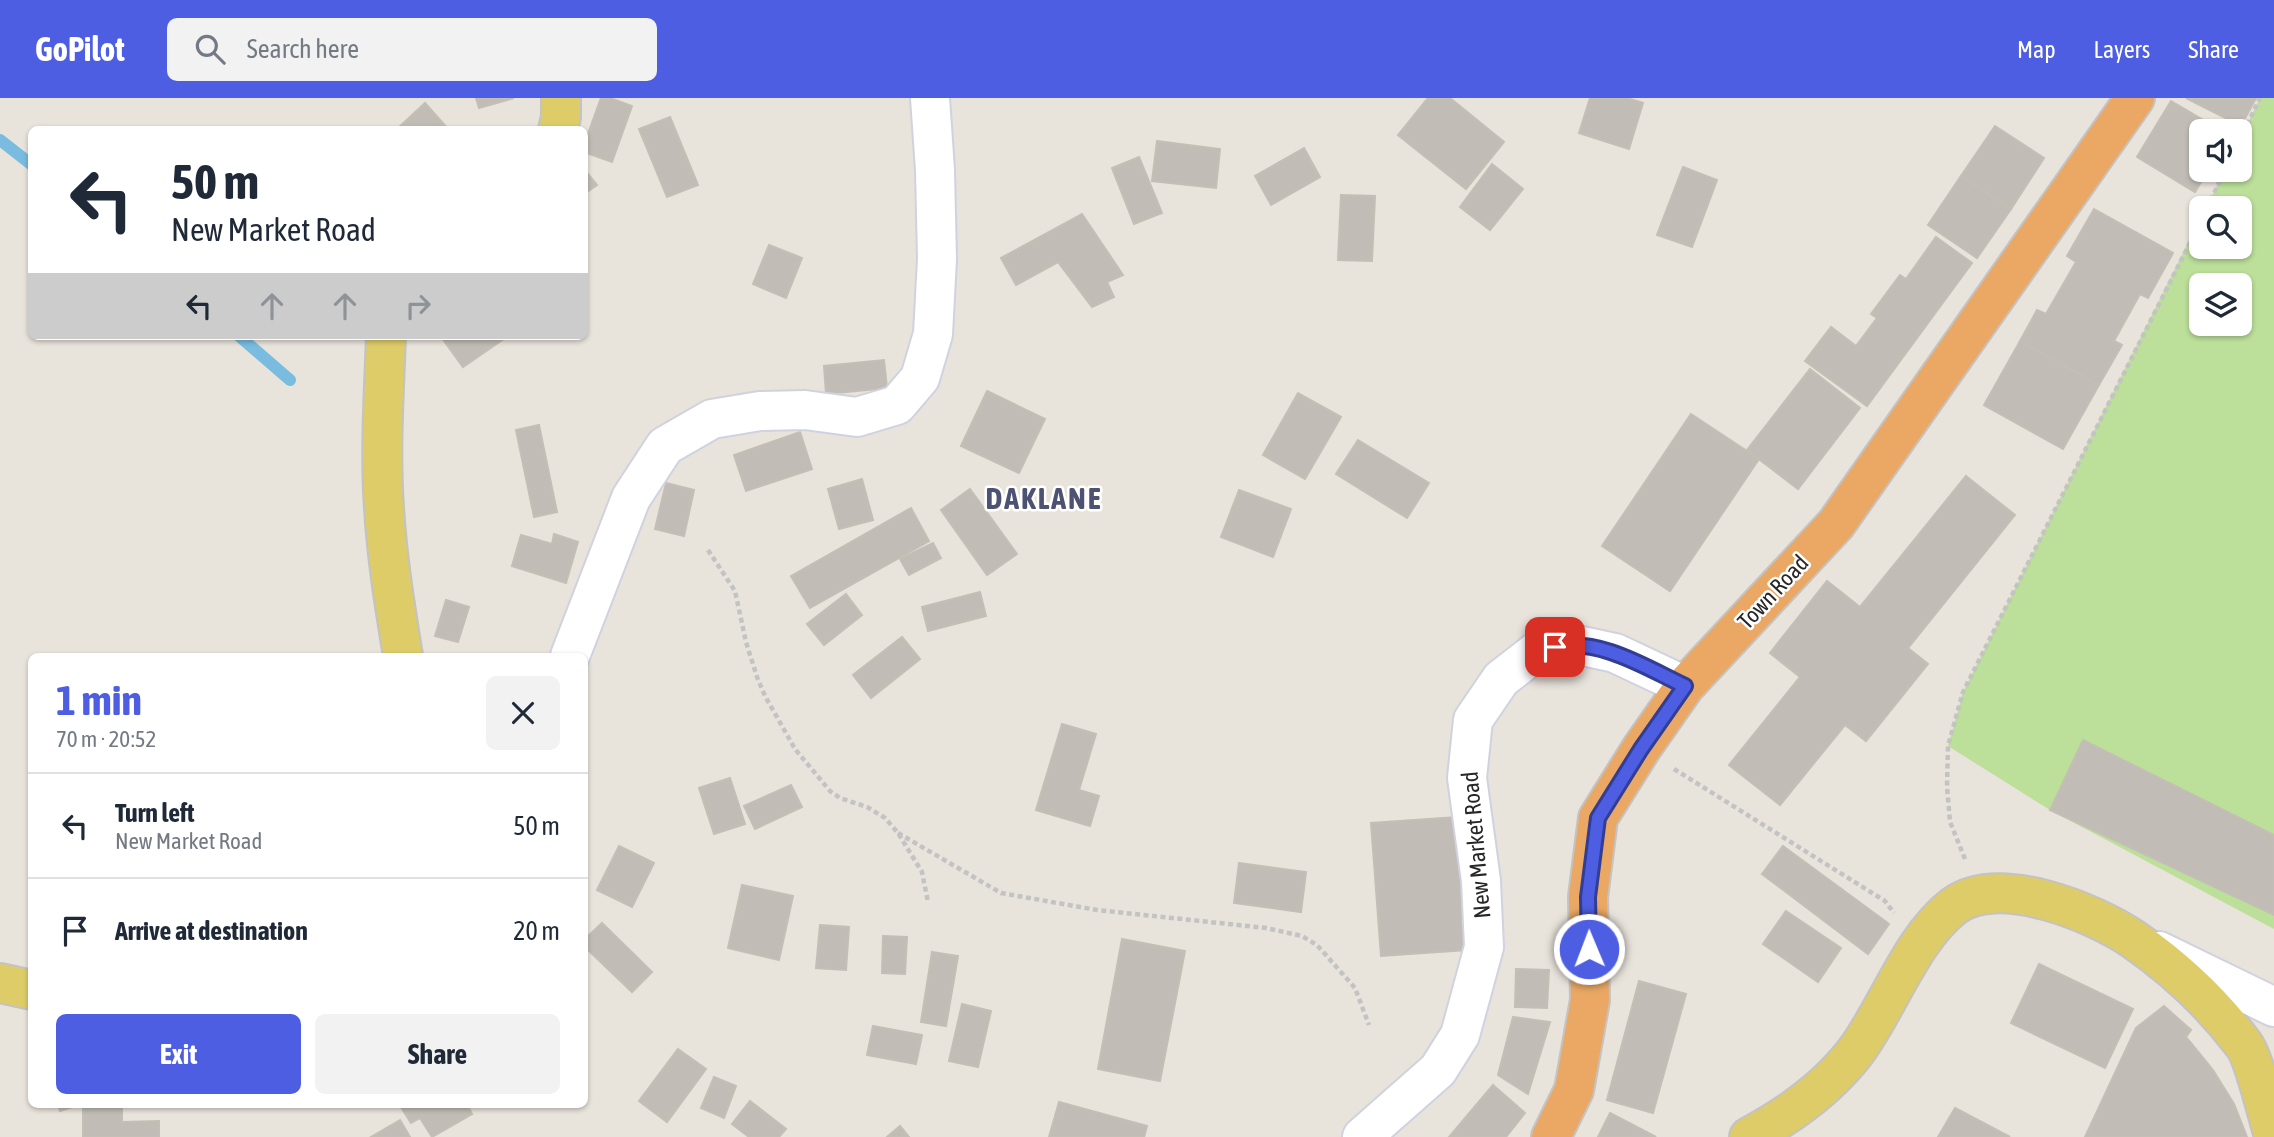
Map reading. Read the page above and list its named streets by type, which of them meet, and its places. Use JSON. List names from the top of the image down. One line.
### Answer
{"streets":{"highway":["Town Road"],"street":["New Market Road"]},"crossings":[["Town Road","New Market Road"]],"districts":["DAKLANE"],"page":{"header":"GoPilot","search":"Search here","nav":["Map","Layers","Share"],"turn":["50 m","New Market Road"],"heading":["1 min","70 m · 20:52"],"list":[{"name":"Turn left","note":"New Market Road","value":"50 m"},{"name":"Arrive at destination","value":"20 m"}],"buttons":["Exit","Share"]}}
